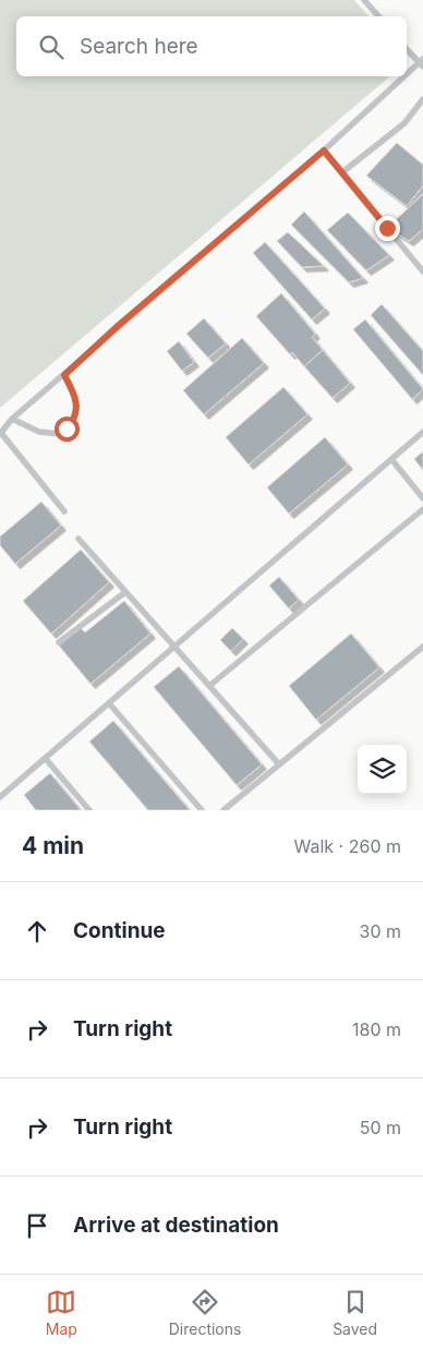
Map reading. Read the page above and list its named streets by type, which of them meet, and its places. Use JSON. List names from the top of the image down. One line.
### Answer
{"page":{"search":"Search here","heading":["4 min","Walk · 260 m"],"list":[["Continue","30 m"],["Turn right","180 m"],["Turn right","50 m"],"Arrive at destination"],"nav":["Map","Directions","Saved"]}}
